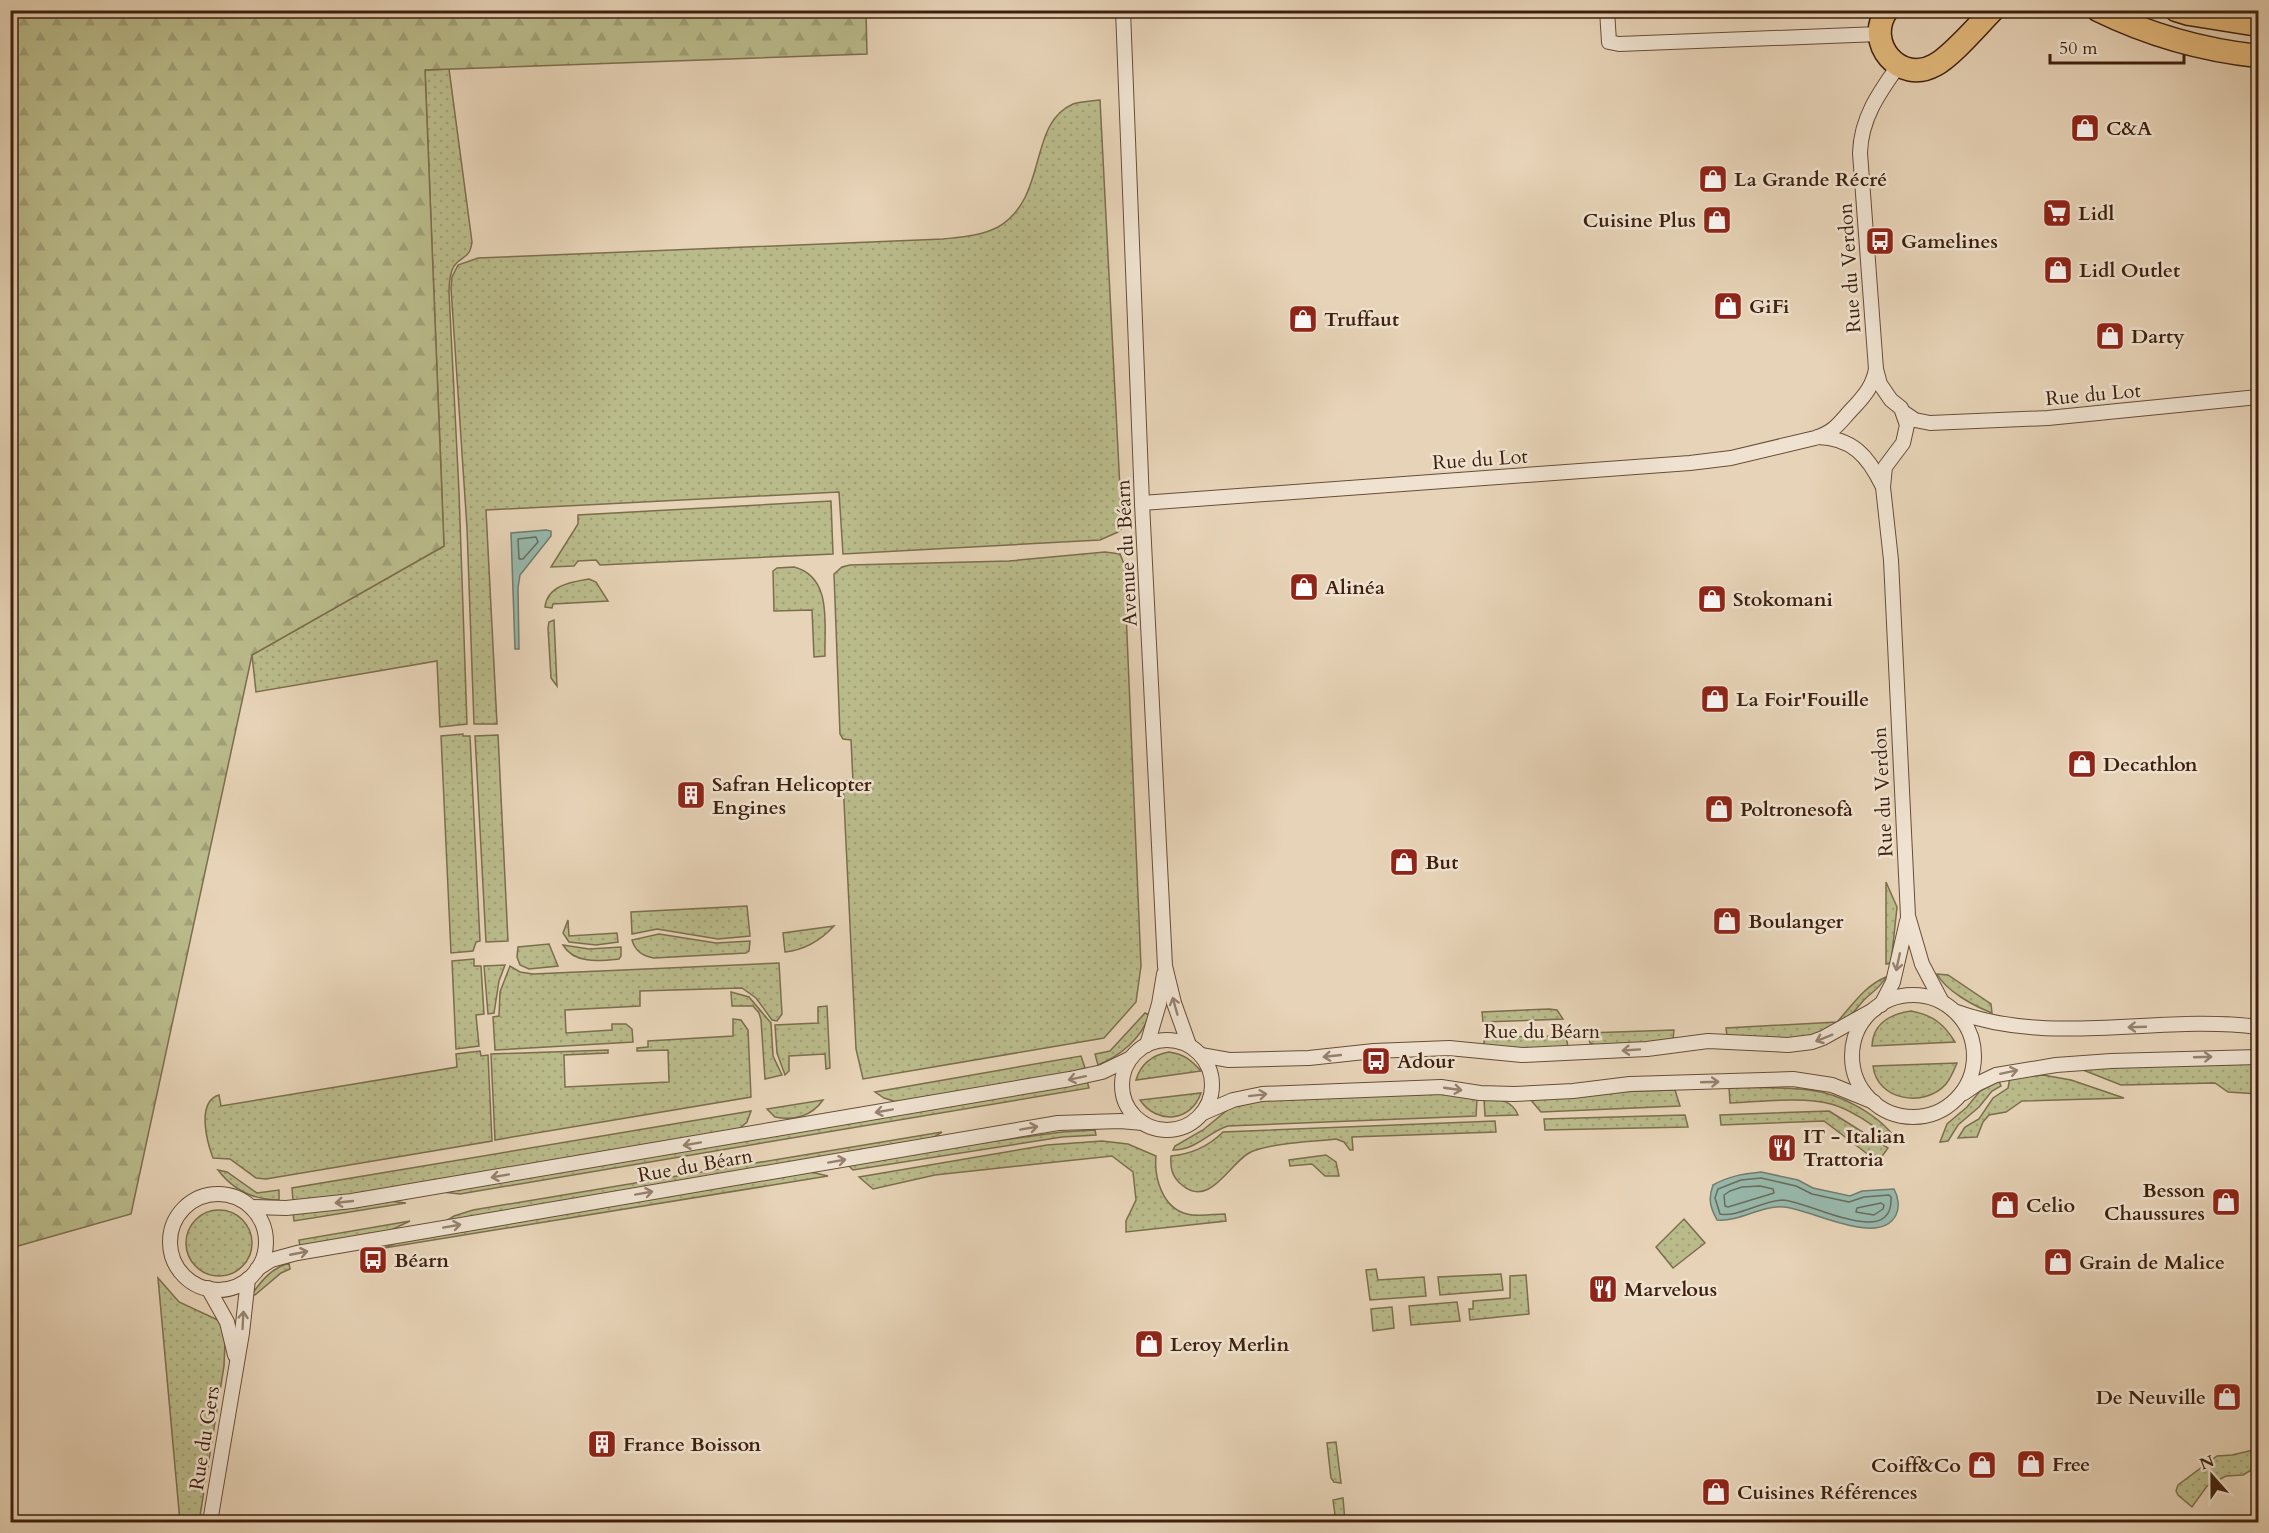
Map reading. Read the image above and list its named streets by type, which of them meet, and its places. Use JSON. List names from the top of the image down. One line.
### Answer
{"streets":{"street":["Rue du Verdon","Rue du Lot","Avenue du Béarn","Rue du Béarn","Rue du Gers"]},"crossings":[["Rue du Verdon","Rue du Béarn"],["Rue du Lot","Avenue du Béarn"],["Avenue du Béarn","Rue du Béarn"],["Rue du Béarn","Rue du Gers"]],"places":{"shop":["C&A","La Grande Récré","Cuisine Plus","Lidl Outlet","GiFi","Truffaut","Darty","Alinéa","Stokomani","La Foir'Fouille","Decathlon","Poltronesofà","But","Boulanger","Besson Chaussures","Celio","Grain de Malice","Leroy Merlin","De Neuville","Free","Coiff&Co","Cuisines Références"],"supermarket":["Lidl"],"bus stop":["Gamelines","Adour","Béarn"],"building":["Safran Helicopter Engines","France Boisson"],"restaurant":["IT - Italian Trattoria","Marvelous"]},"scale_bar":"50 m","north":"top"}
